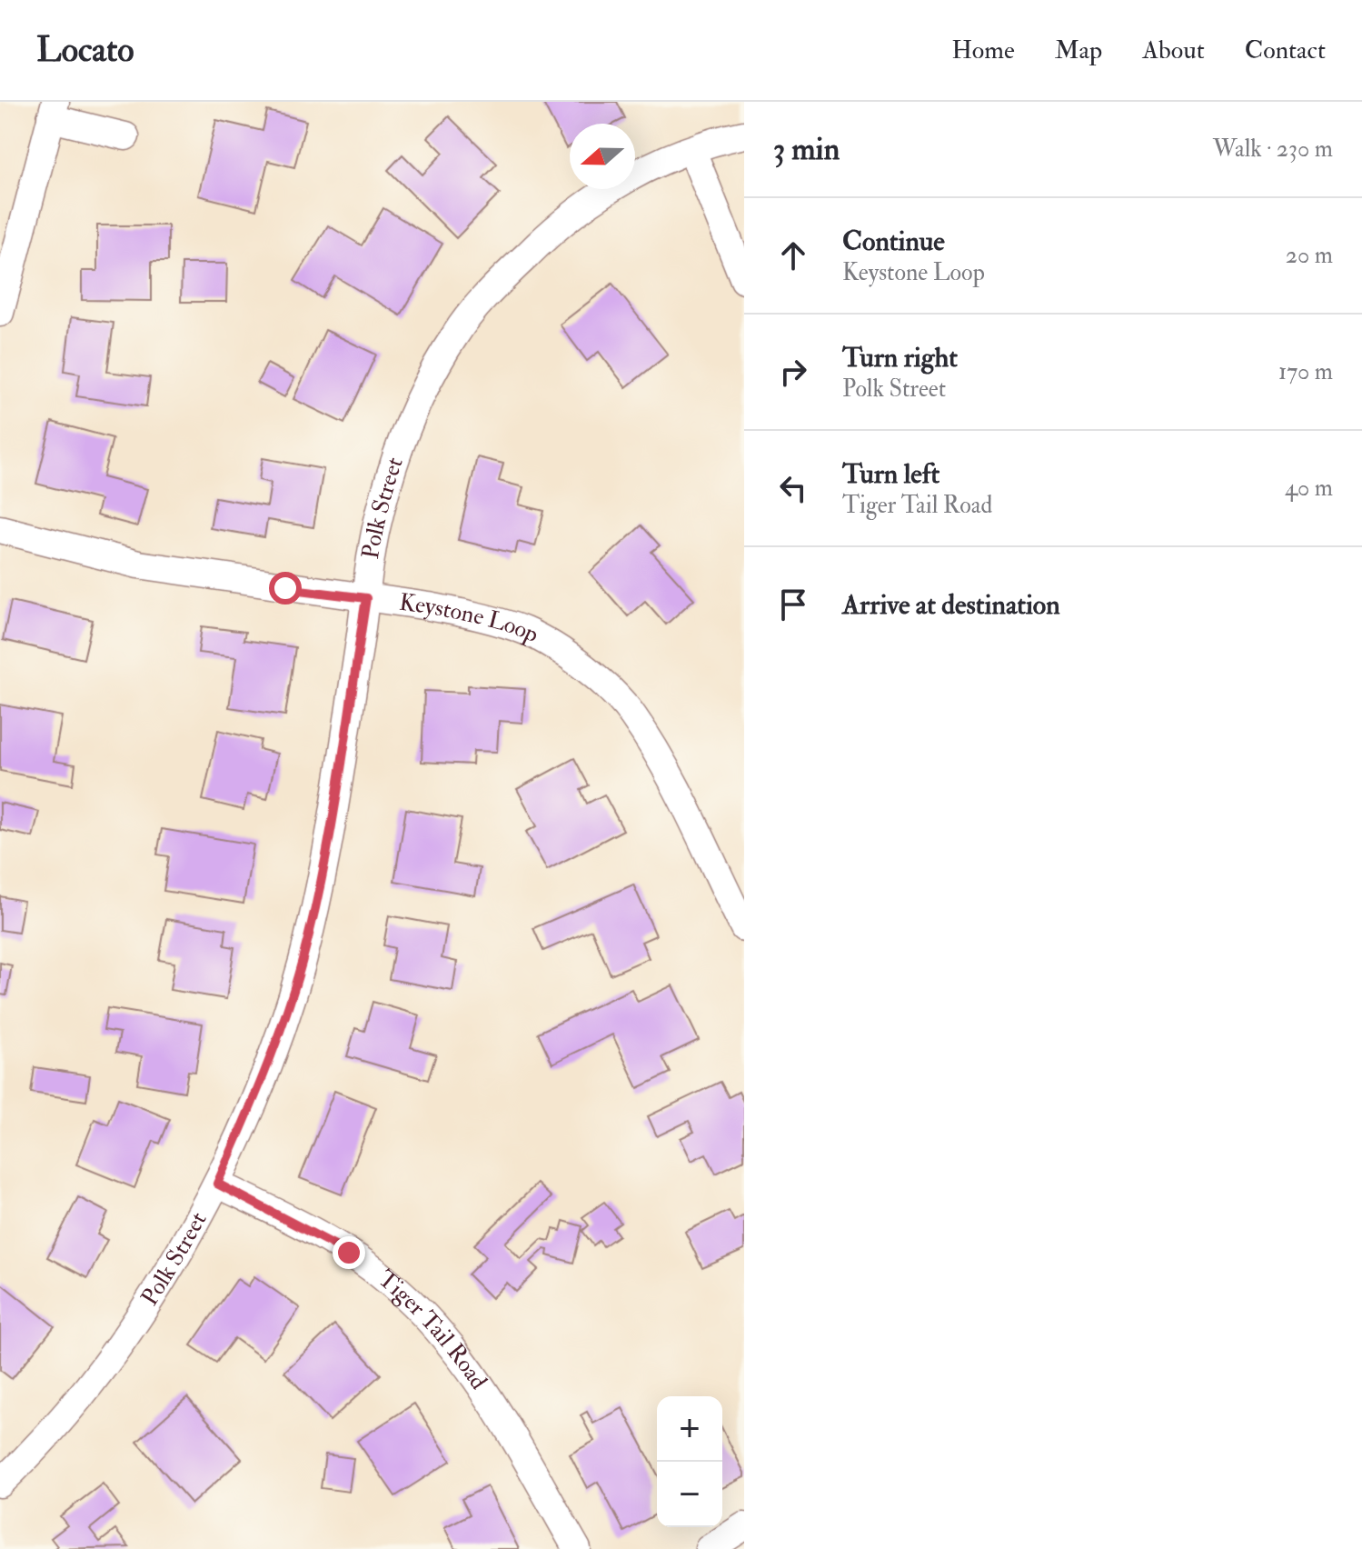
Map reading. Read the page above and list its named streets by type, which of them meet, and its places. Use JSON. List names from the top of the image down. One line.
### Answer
{"streets":{"street":["Polk Street","Keystone Loop","Tiger Tail Road"]},"crossings":[["Polk Street","Keystone Loop"],["Polk Street","Tiger Tail Road"]],"north":"left","page":{"header":"Locato","nav":["Home","Map","About","Contact"],"heading":["3 min","Walk · 230 m"],"list":[["Continue","Keystone Loop","20 m"],["Turn right","Polk Street","170 m"],["Turn left","Tiger Tail Road","40 m"],"Arrive at destination"],"map_buttons":["+","−"]}}
